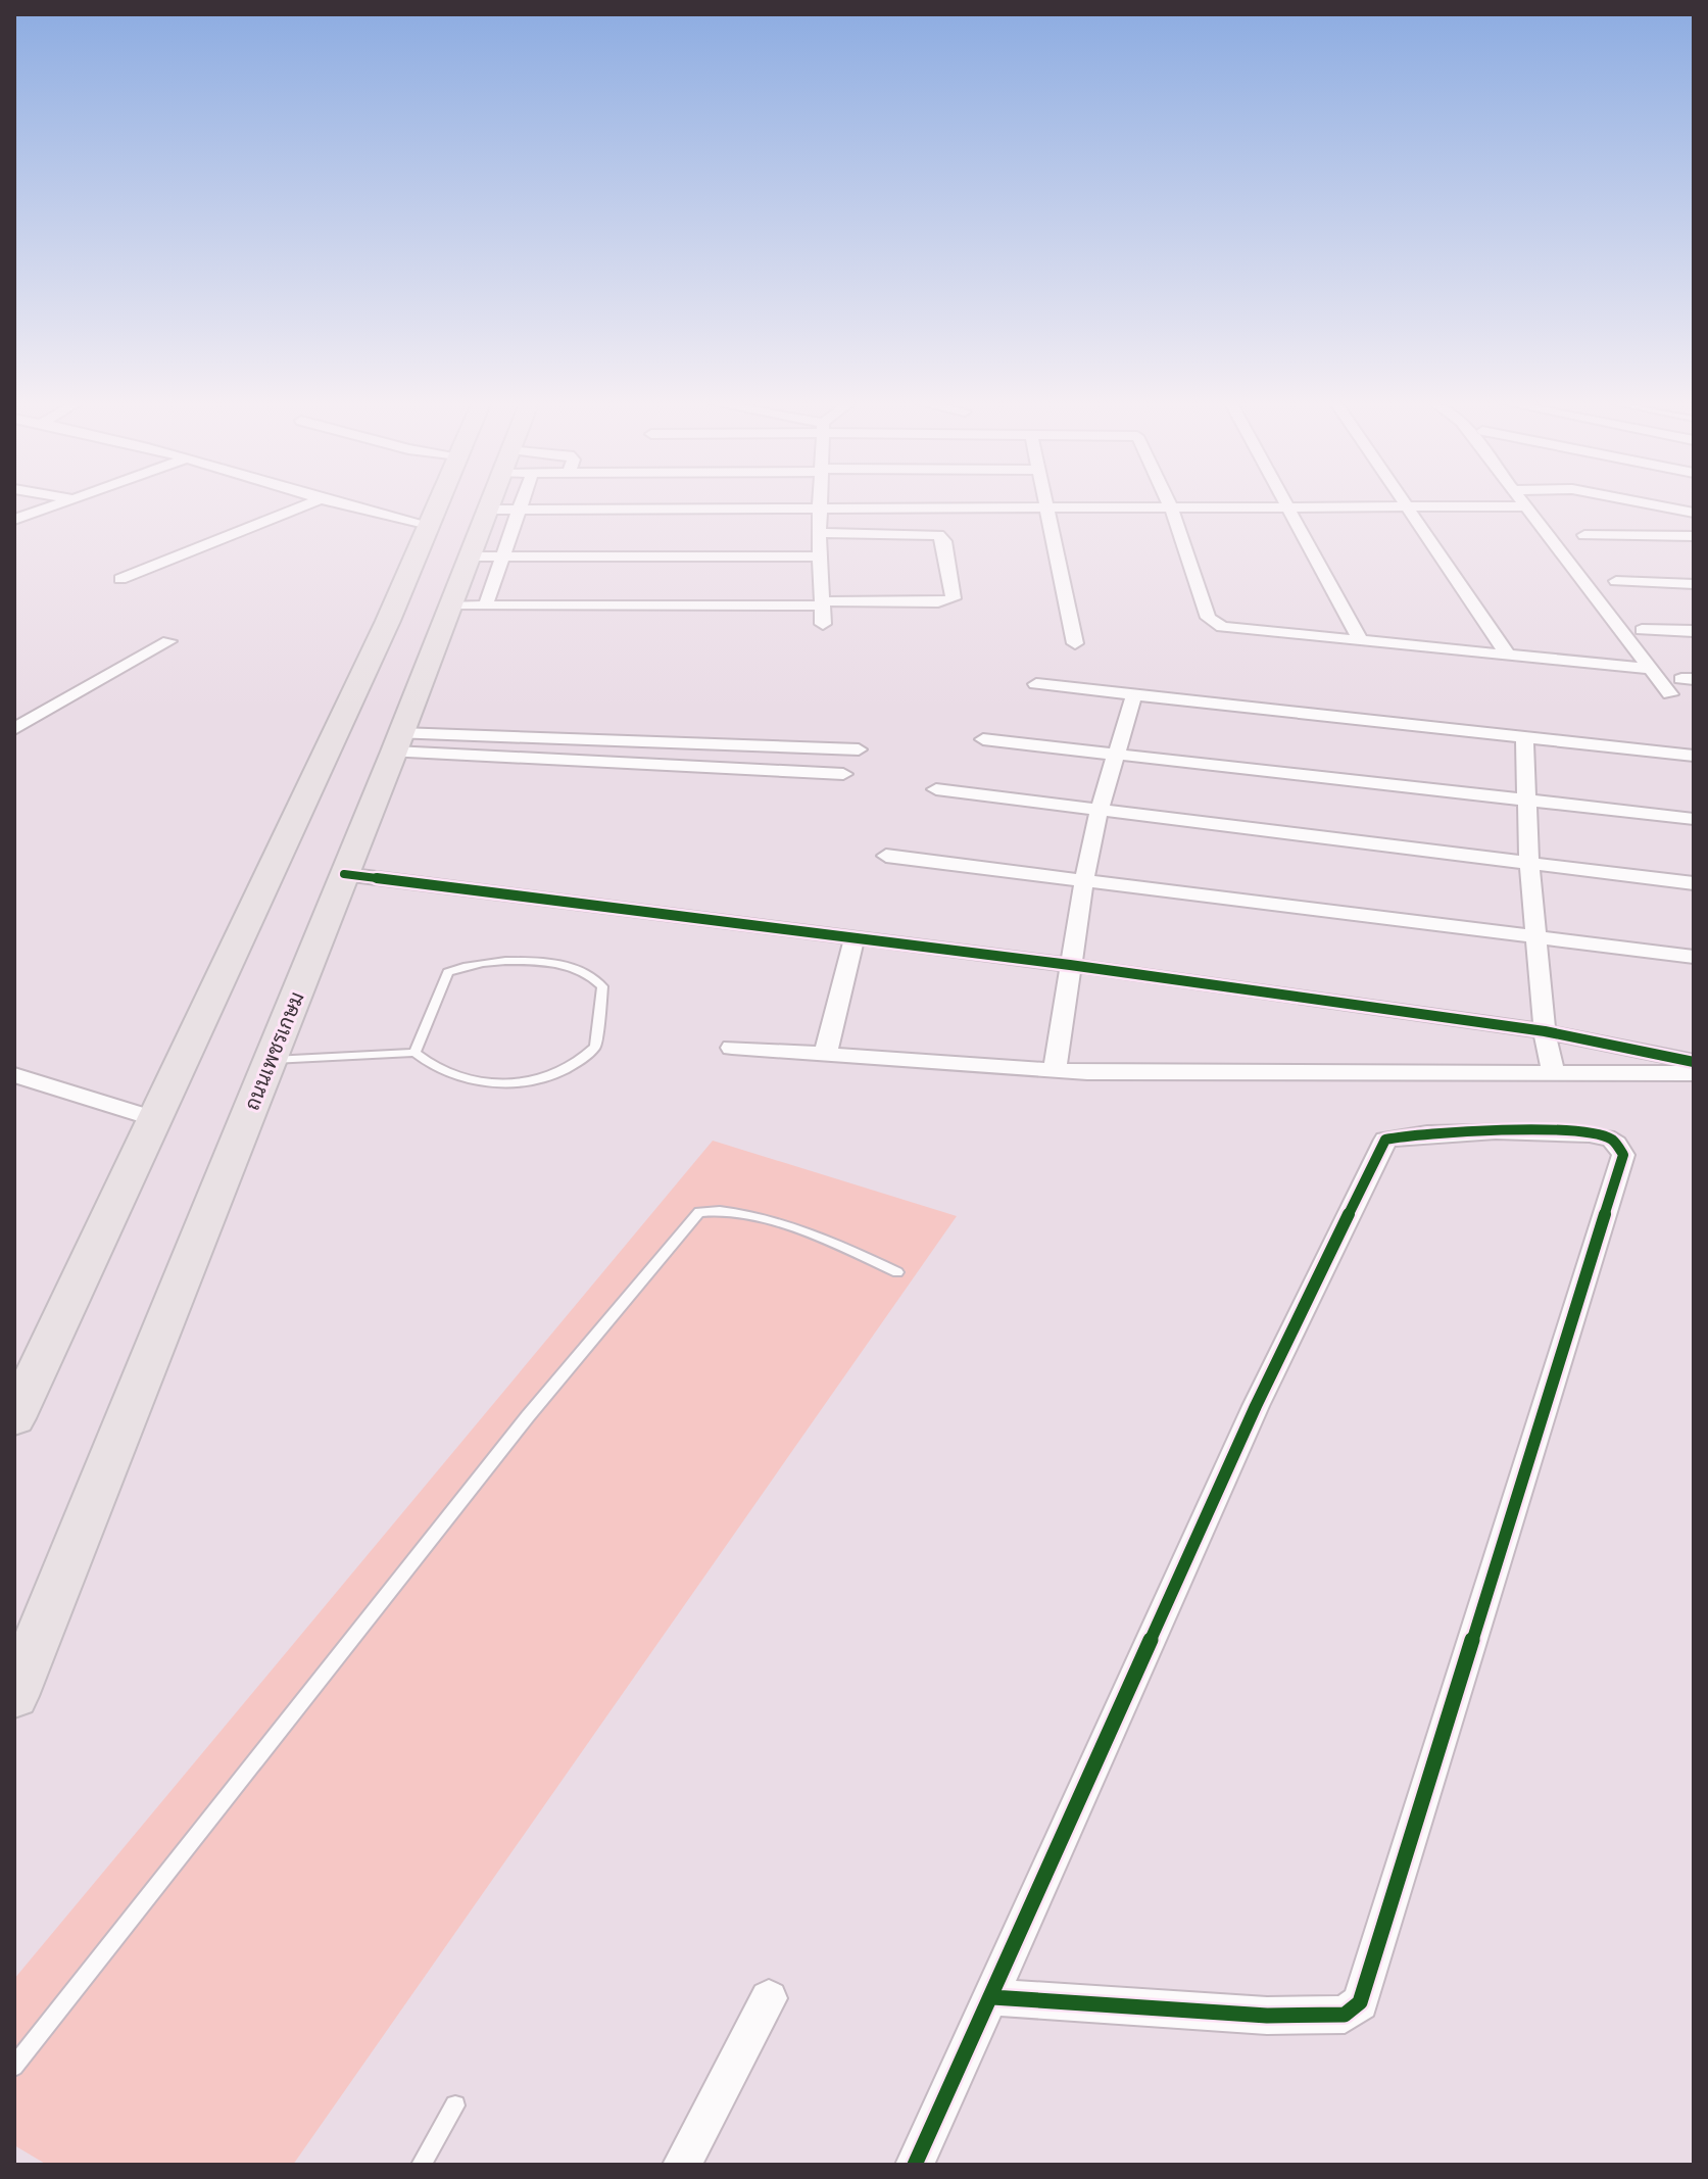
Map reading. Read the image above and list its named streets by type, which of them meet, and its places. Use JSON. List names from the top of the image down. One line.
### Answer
{"streets":{"main road":["ถนนเพชรเกษม"]}}
